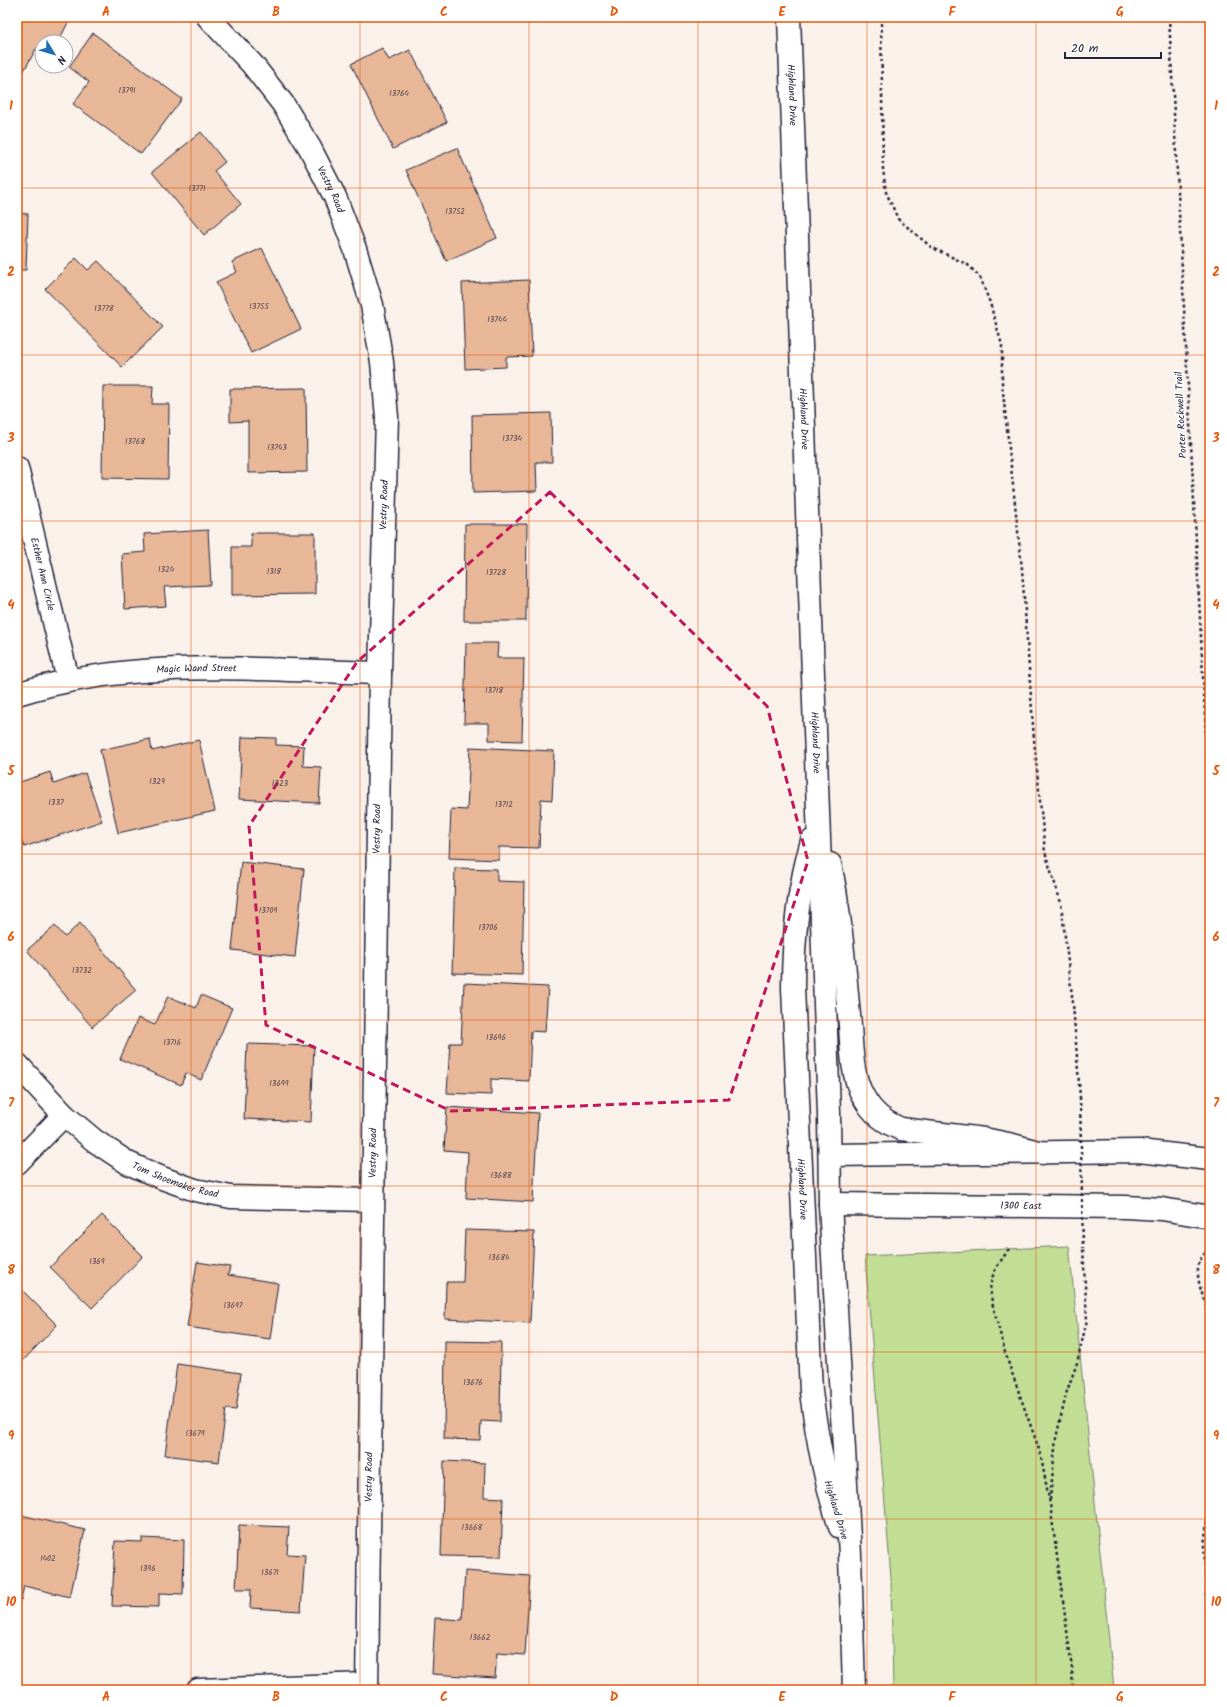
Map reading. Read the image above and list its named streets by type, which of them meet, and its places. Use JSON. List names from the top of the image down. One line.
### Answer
{"streets":{"street":["Highland Drive","Vestry Road","Esther Ann Circle","Magic Wand Street","Tom Shoemaker Road","1300 East"],"path":["Porter Rockwell Trail"]},"crossings":[["Highland Drive","1300 East"],["Vestry Road","Magic Wand Street"],["Vestry Road","Tom Shoemaker Road"],["Esther Ann Circle","Magic Wand Street"]],"house_numbers":["13791","13764","13771","13752","13755","13778","13744","13734","13768","13743","1324","1318","13728","13718","1329","1323","1337","13712","13709","13706","13732","13696","13716","13699","13688","13684","1369","13697","13676","13679","13668","1402","1396","13671","13662"],"scale_bar":"20 m","north":"bottom right","grid":{"columns":["A","B","C","D","E","F","G"],"rows":["1","2","3","4","5","6","7","8","9","10"]}}
